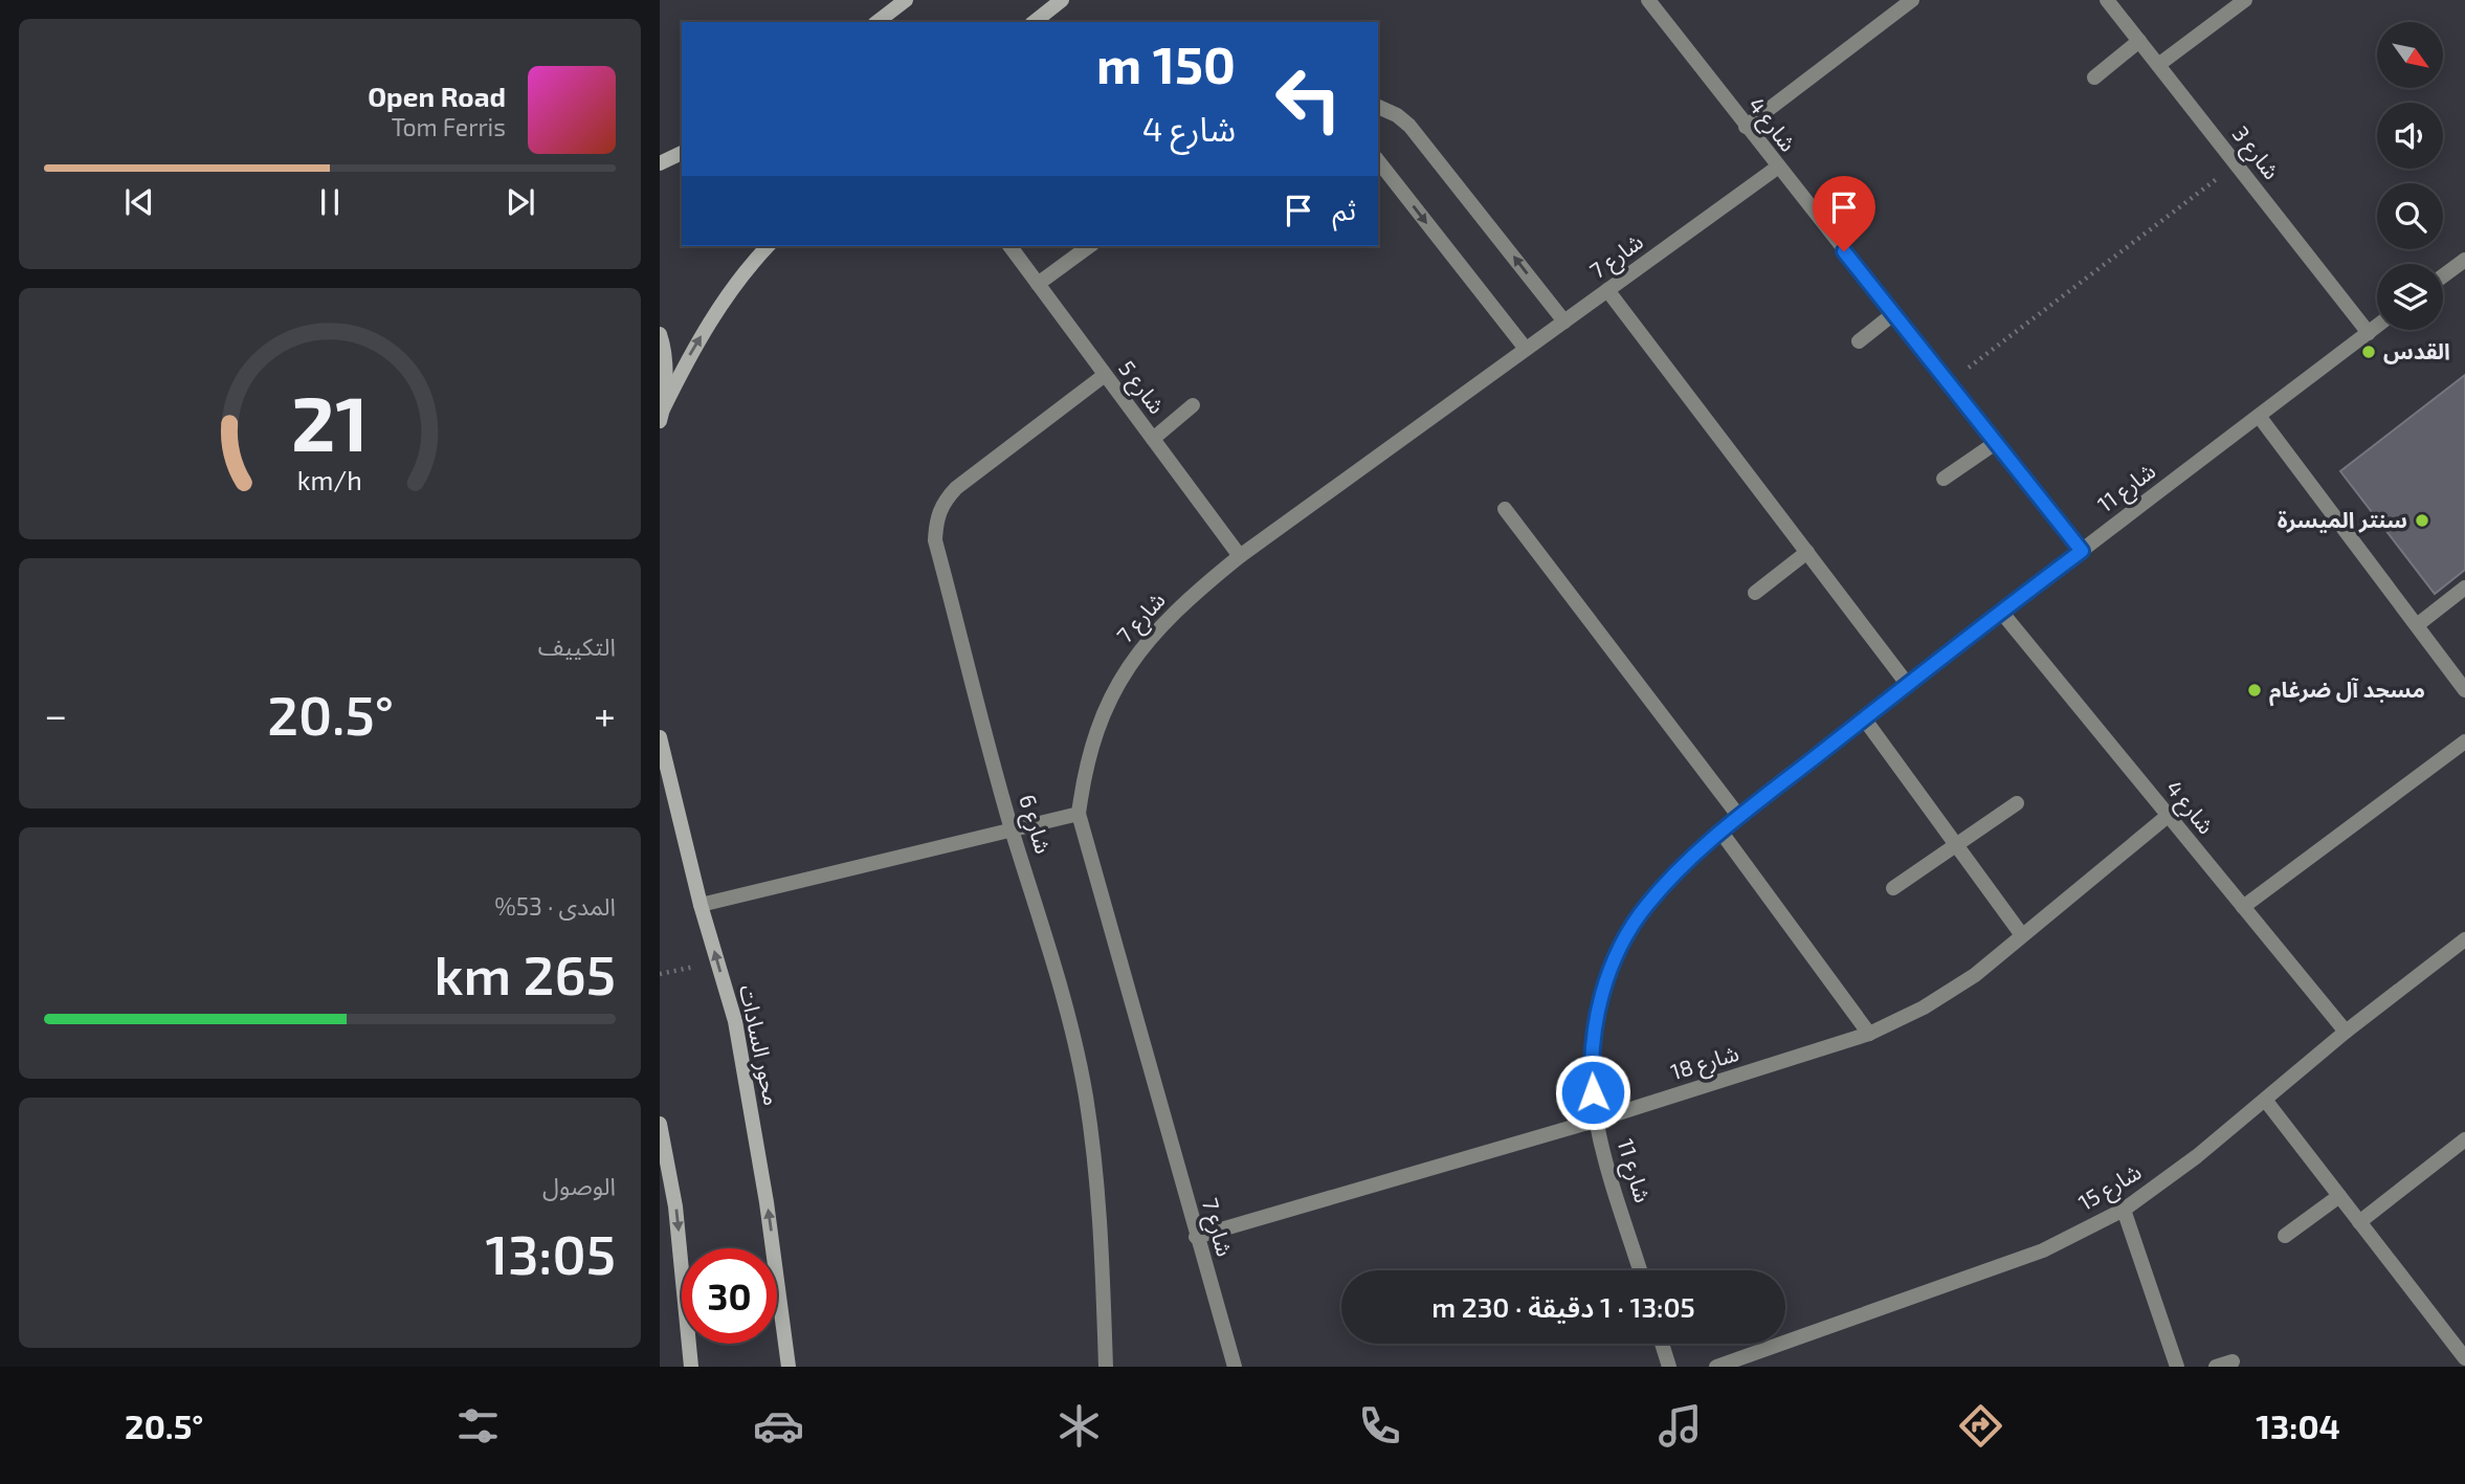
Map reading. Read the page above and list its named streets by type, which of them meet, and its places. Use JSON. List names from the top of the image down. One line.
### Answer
{"streets":{"street":["شارع 4","شارع 3","شارع 7","شارع 5","شارع 11","شارع 6","محور السادات","شارع 18","شارع 15"]},"crossings":[["شارع 4","شارع 7"],["شارع 4","شارع 11"],["شارع 4","شارع 18"],["شارع 4","شارع 15"],["شارع 3","شارع 11"],["شارع 7","شارع 5"],["شارع 7","شارع 18"],["شارع 5","شارع 6"],["شارع 11","شارع 18"]],"places":["القدس","سنتر الميسرة","مسجد آل ضرغام"],"north":"bottom right","page":{"turn":["150 m","شارع 4"],"song":["Open Road","Tom Ferris"],"then":"ثم","tile":["التكييف",["المدى · 53%","265 km"],["الوصول","13:05"]],"heat":["−","20.5°","+"],"limit":"30","trip":"13:05 · 1 دقيقة · 230 m","tabs":["13:04","20.5°"],"gauge":["21","km/h"]}}
